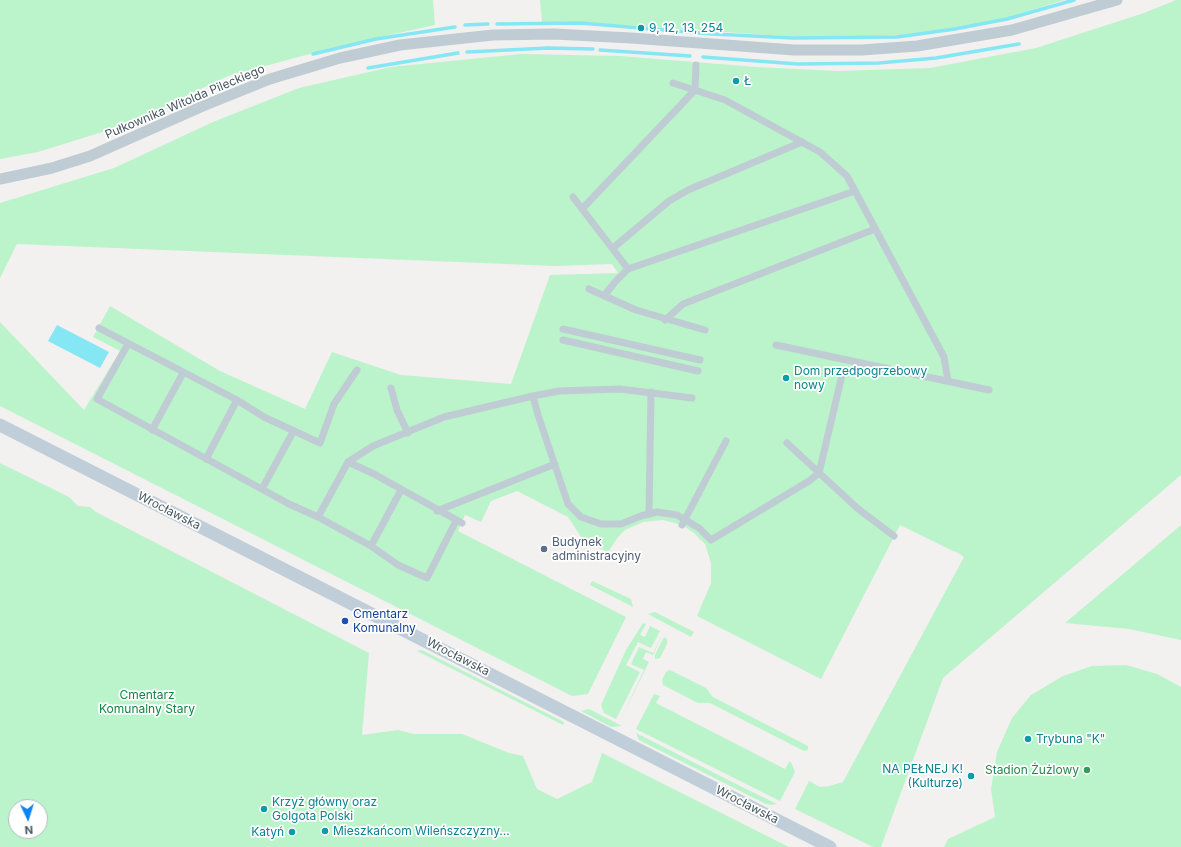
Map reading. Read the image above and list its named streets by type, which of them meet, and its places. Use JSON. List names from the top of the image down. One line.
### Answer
{"streets":{"main road":["Wrocławska"],"street":["Pułkownika Witolda Pileckiego"]},"parks":["Cmentarz Komunalny Stary"],"places":["9, 12, 13, 254","Ł","Dom przedpogrzebowy nowy","Budynek administracyjny","Cmentarz Komunalny","Trybuna \"K\"","Stadion Żużlowy","NA PEŁNEJ K! (Kulturze)","Krzyż główny oraz Golgota Polski","Mieszkańcom Wileńszczyzny...","Katyń"],"north":"bottom"}
